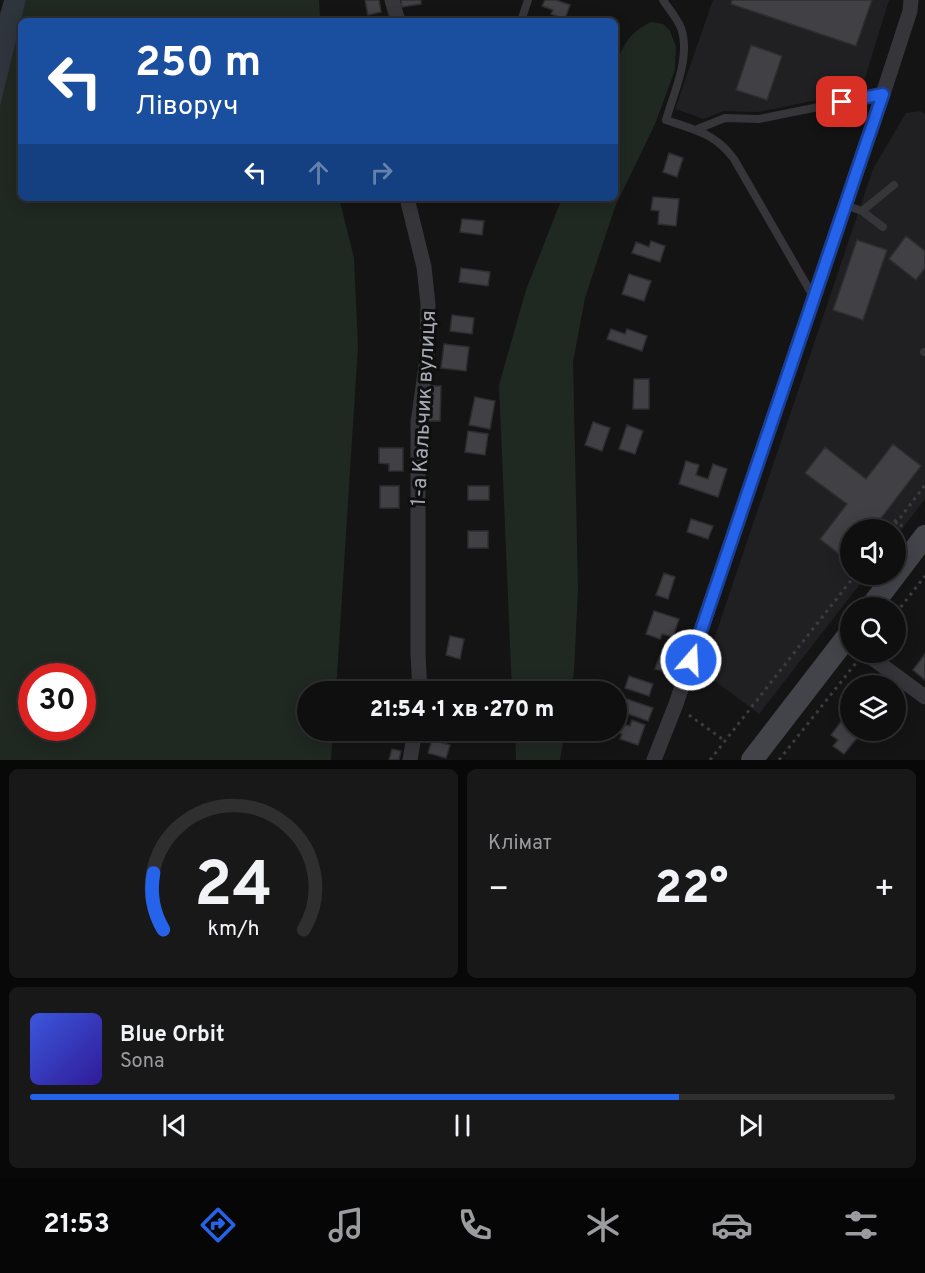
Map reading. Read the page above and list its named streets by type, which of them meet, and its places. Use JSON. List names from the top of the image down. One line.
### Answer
{"streets":{"street":["1-а Кальчик вулиця"]},"page":{"turn":["250 m","Ліворуч"],"limit":"30","trip":"21:54 · 1 хв · 270 m","tile":"Клімат","heat":["−","22°","+"],"song":["Blue Orbit","Sona"],"tabs":"21:53","gauge":["24","km/h"]}}
